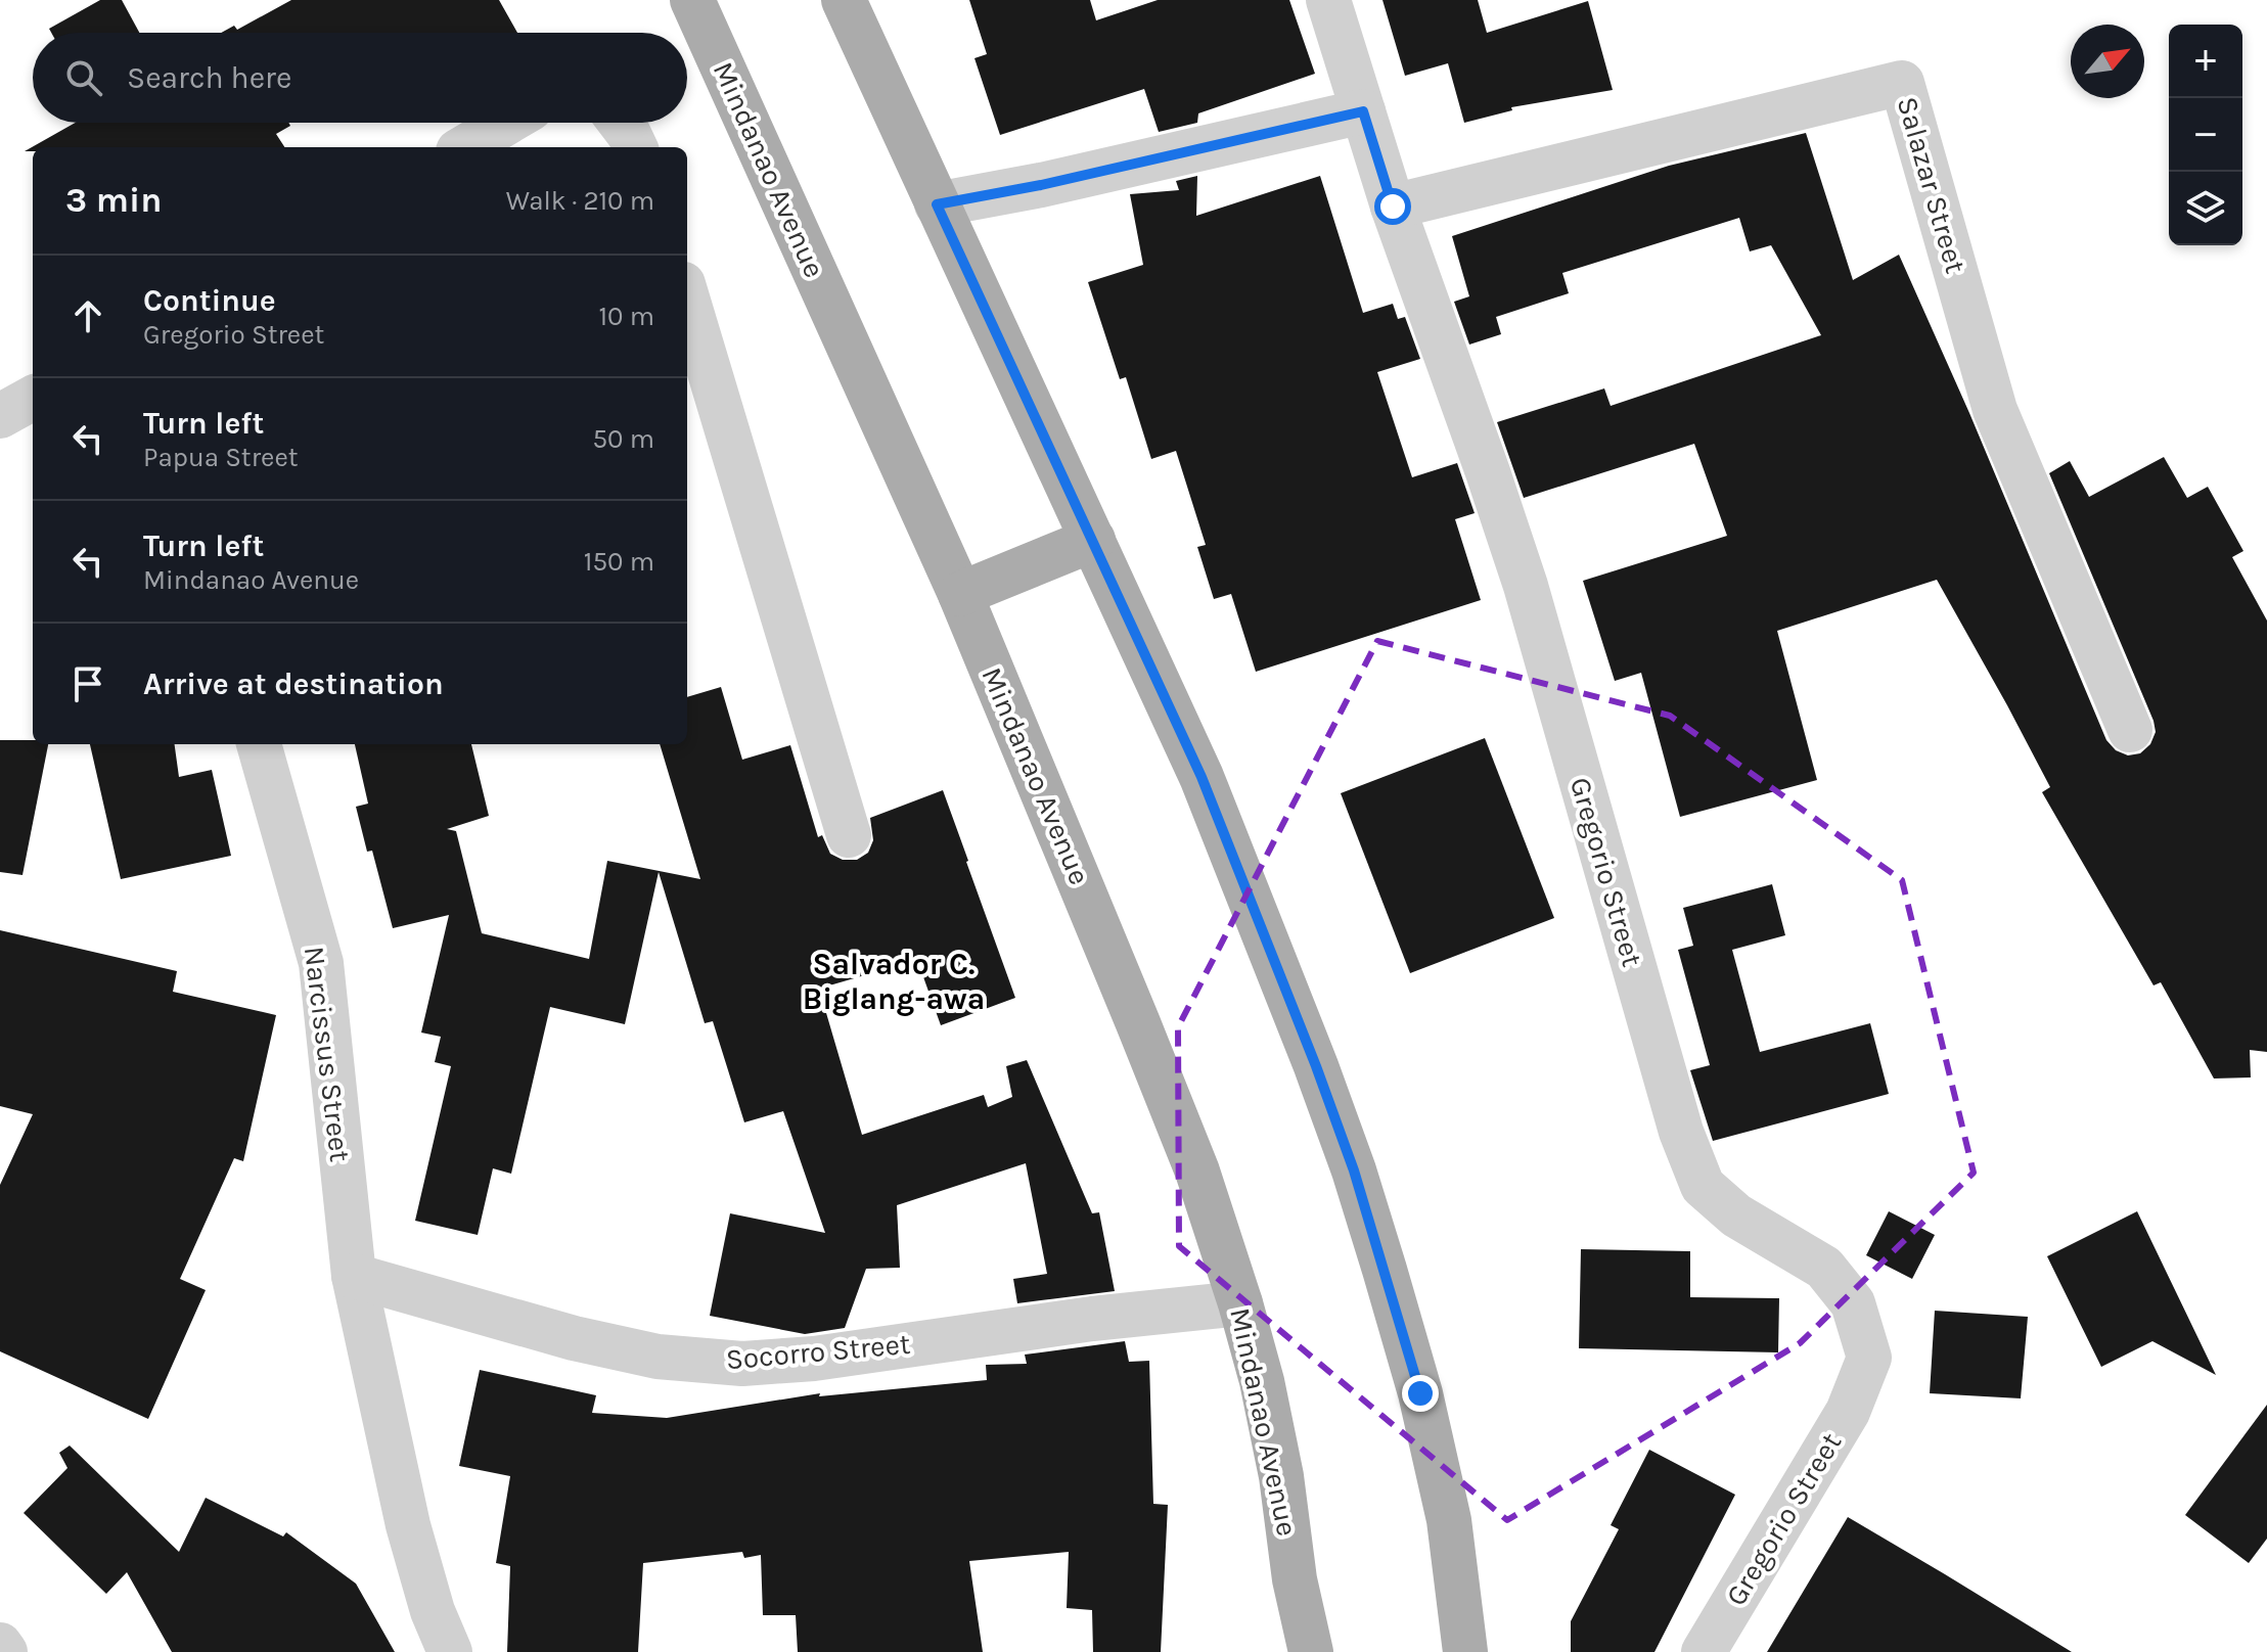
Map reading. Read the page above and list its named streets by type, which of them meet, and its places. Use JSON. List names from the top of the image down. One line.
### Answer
{"streets":{"main road":["Mindanao Avenue"],"street":["Salazar Street","Gregorio Street","Narcissus Street","Socorro Street"]},"crossings":[["Mindanao Avenue","Socorro Street"],["Salazar Street","Gregorio Street"],["Narcissus Street","Socorro Street"]],"districts":["Salvador C. Biglang-awa"],"north":"top right","page":{"map_buttons":["+","−"],"search":"Search here","heading":["3 min","Walk · 210 m"],"list":[["Continue","Gregorio Street","10 m"],["Turn left","Papua Street","50 m"],["Turn left","Mindanao Avenue","150 m"],"Arrive at destination"]}}
